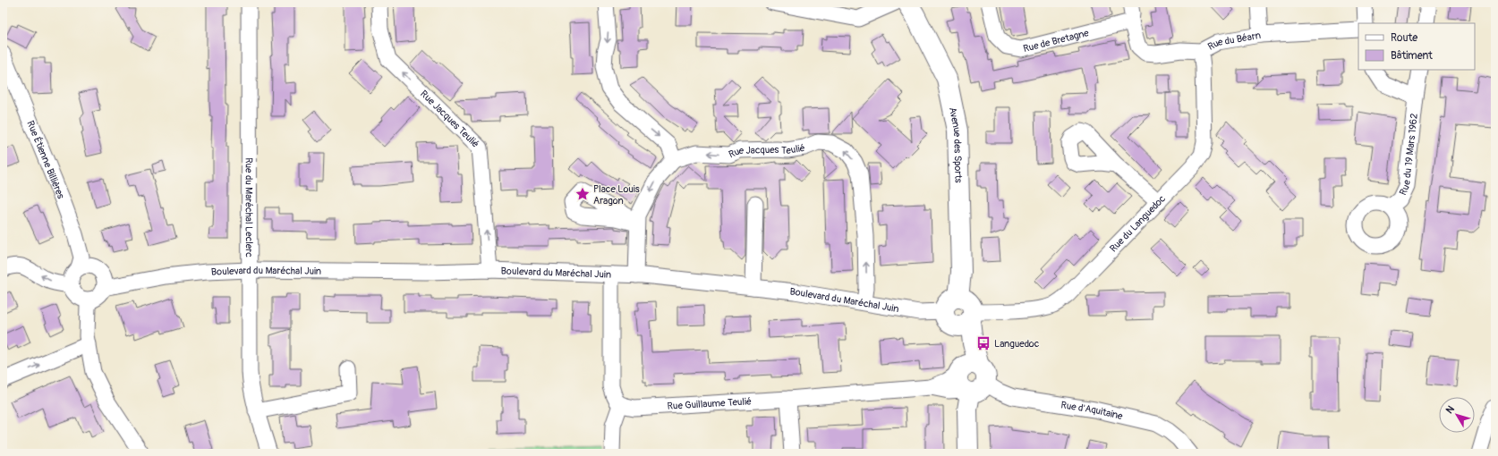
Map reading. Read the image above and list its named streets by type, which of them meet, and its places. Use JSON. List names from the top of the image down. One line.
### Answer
{"streets":{"main road":["Avenue des Sports"],"street":["Rue de Bretagne","Rue du Béarn","Rue Jacques Teulié","Rue du 19 Mars 1962","Rue Étienne Billières","Rue du Maréchal Leclerc","Rue du Languedoc","Boulevard du Maréchal Juin","Rue Guillaume Teulié","Rue d'Aquitaine"]},"crossings":[["Rue de Bretagne","Rue du Béarn"],["Rue du Béarn","Rue du Languedoc"],["Rue Jacques Teulié","Boulevard du Maréchal Juin"],["Avenue des Sports","Rue du Languedoc"],["Avenue des Sports","Boulevard du Maréchal Juin"],["Rue Étienne Billières","Boulevard du Maréchal Juin"],["Rue du Maréchal Leclerc","Boulevard du Maréchal Juin"],["Rue du Languedoc","Boulevard du Maréchal Juin"],["Rue Guillaume Teulié","Rue d'Aquitaine"]],"places":{"place":["Place Louis Aragon"],"bus stop":["Languedoc"]},"legend":["Route","Bâtiment"],"north":"top left"}
